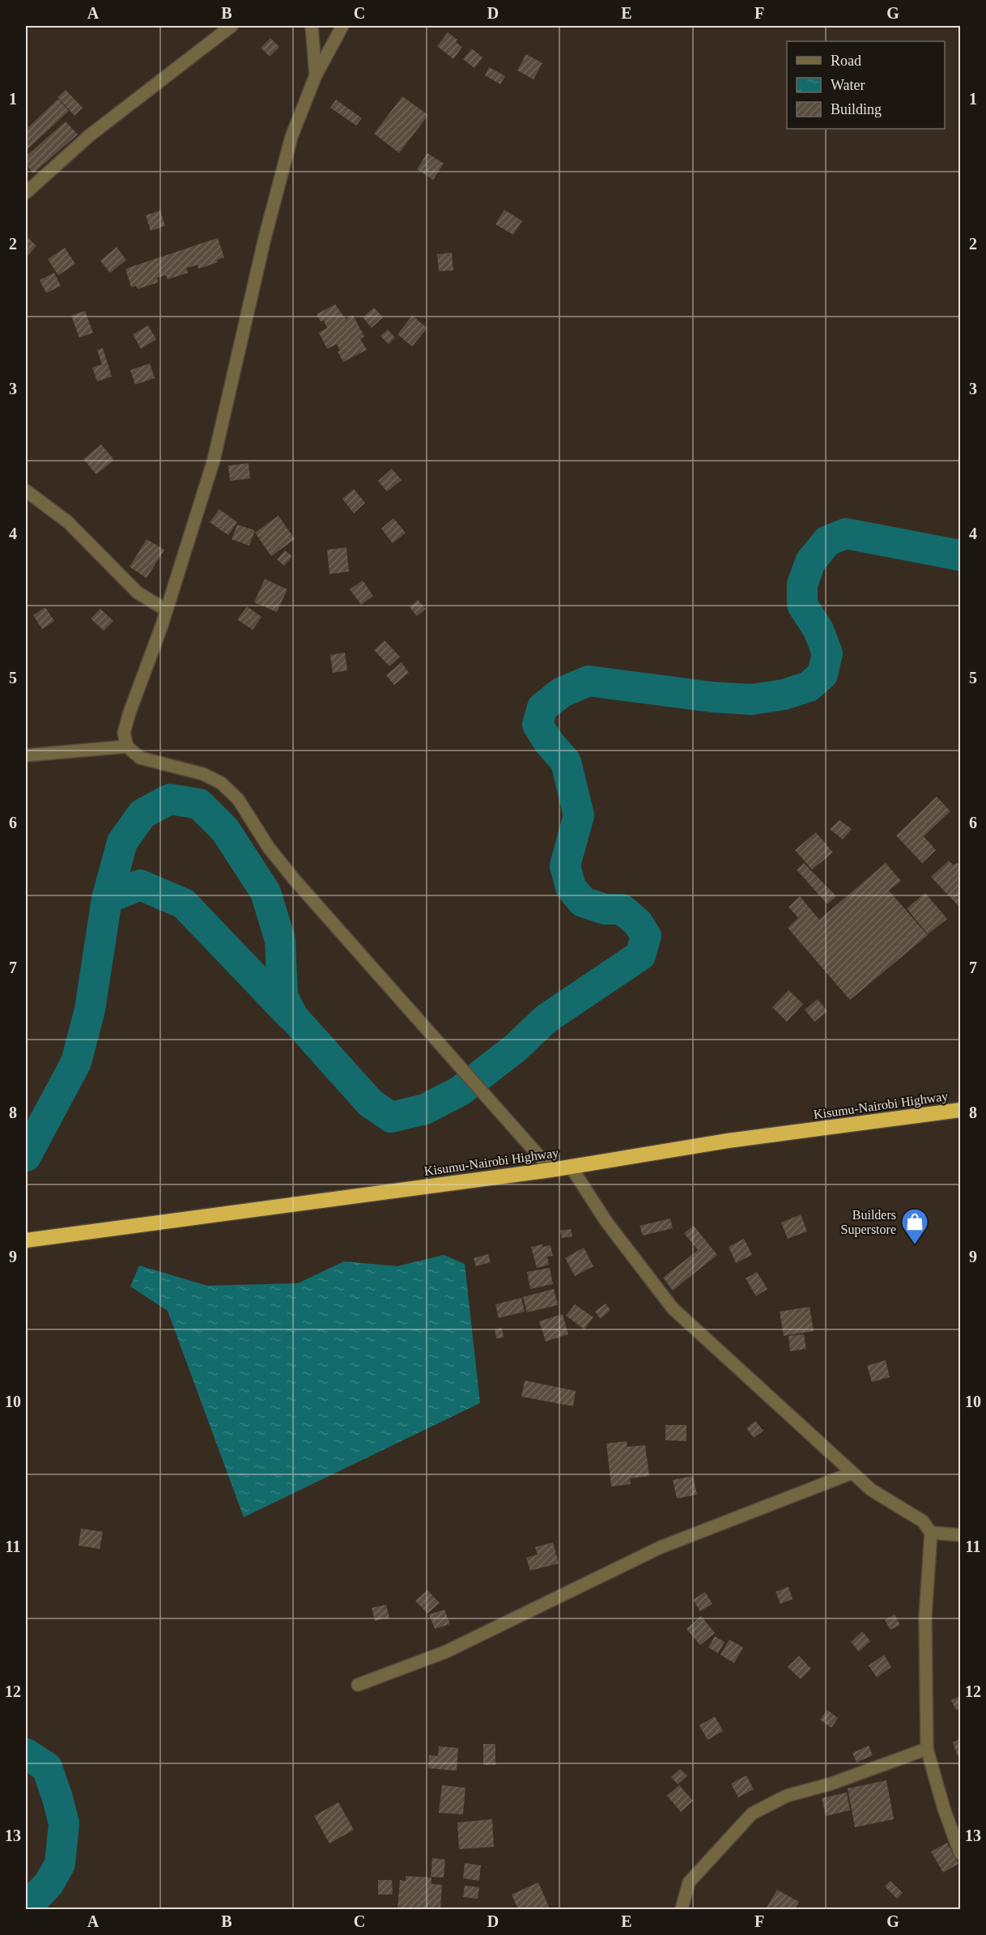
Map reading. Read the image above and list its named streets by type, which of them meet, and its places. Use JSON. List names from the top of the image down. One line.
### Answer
{"streets":{"highway":["Kisumu-Nairobi Highway"]},"places":{"shop":["Builders Superstore"]},"legend":["Road","Water","Building"],"grid":{"columns":["A","B","C","D","E","F","G"],"rows":["1","2","3","4","5","6","7","8","9","10","11","12","13"]}}
